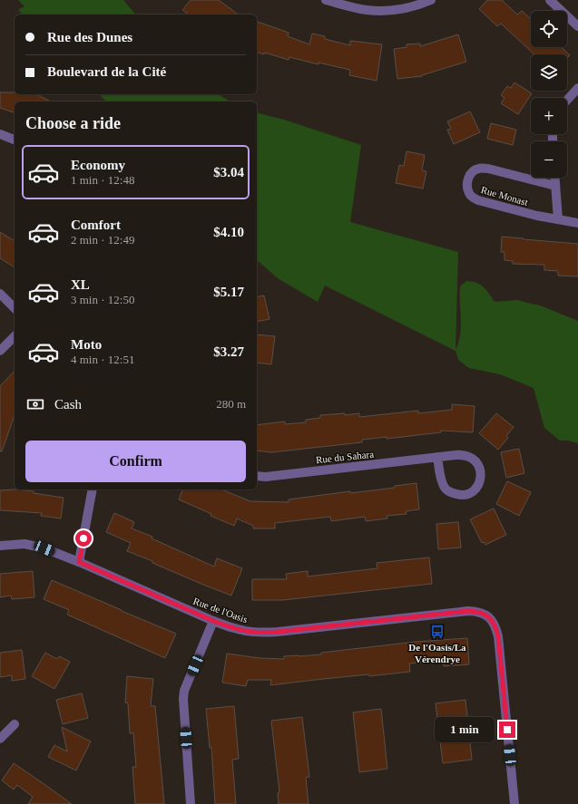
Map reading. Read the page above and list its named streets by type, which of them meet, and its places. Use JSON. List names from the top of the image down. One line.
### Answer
{"streets":{"street":["Rue Monast","Rue du Sahara","Rue de l'Oasis"]},"places":{"bus stop":["De l'Oasis/La Vérendrye"]},"page":{"map_buttons":["+","−"],"banner":["Rue des Dunes","Boulevard de la Cité"],"heading":"Choose a ride","list":[{"name":"Economy","note":"1 min · 12:48","value":"$3.04"},{"name":"Comfort","note":"2 min · 12:49","value":"$4.10"},{"name":"XL","note":"3 min · 12:50","value":"$5.17"},{"name":"Moto","note":"4 min · 12:51","value":"$3.27"}],"pay":["Cash","280 m"],"buttons":"Confirm","bubble":"1 min"}}
